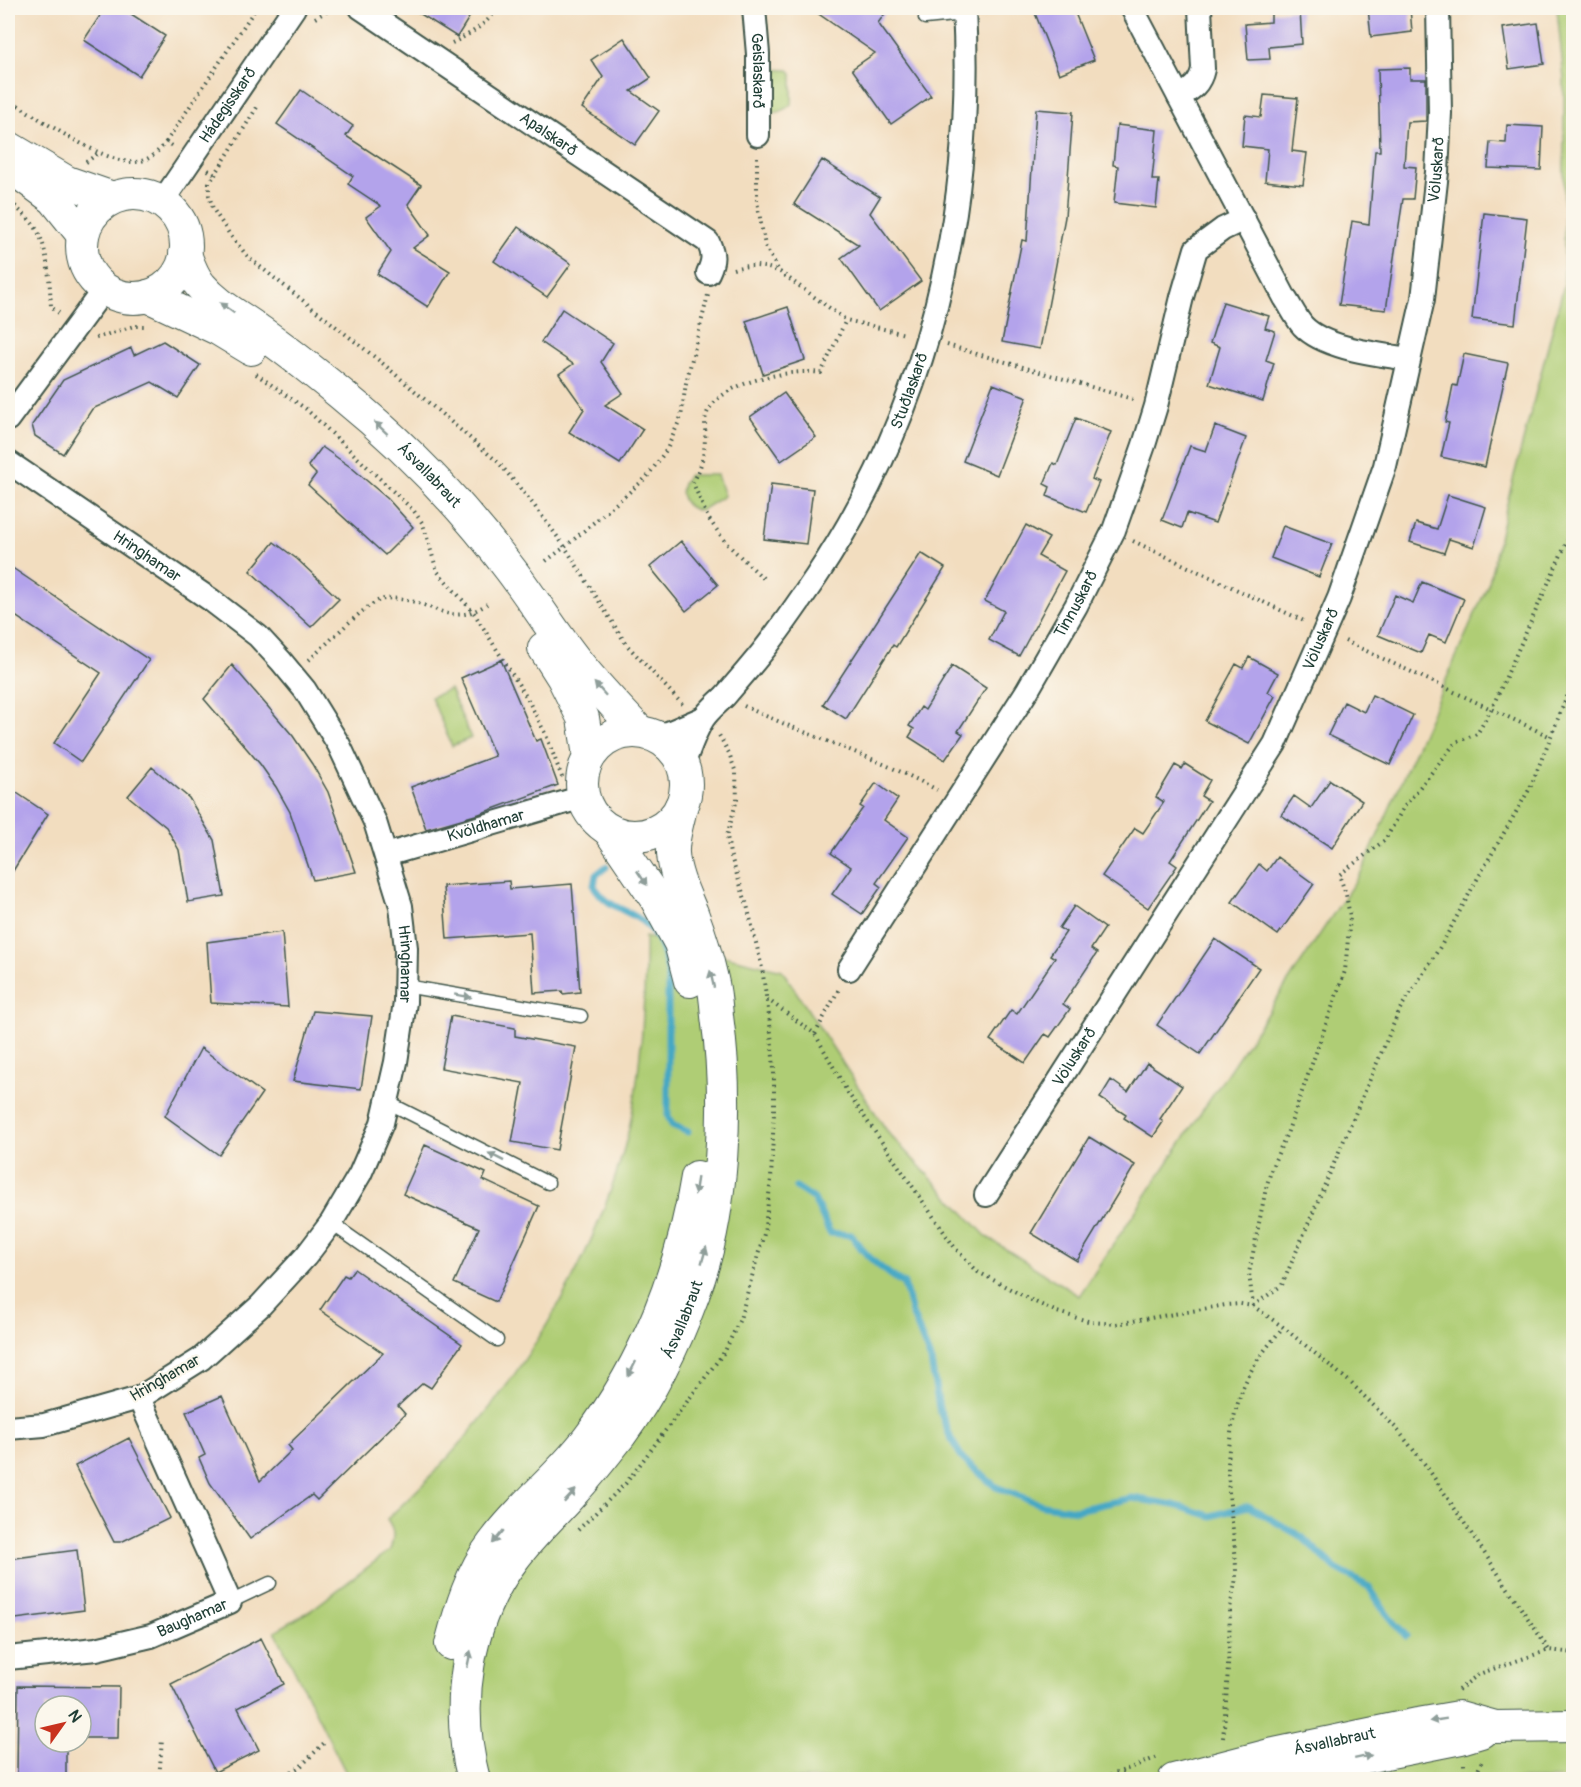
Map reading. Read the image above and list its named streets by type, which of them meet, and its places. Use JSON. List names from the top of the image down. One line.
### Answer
{"streets":{"main road":["Ásvallabraut"],"street":["Geislaskarð","Hádegisskarð","Apalskarð","Völuskarð","Stuðlaskarð","Hringhamar","Tinnuskarð","Kvöldhamar","Baughamar"]},"crossings":[["Hádegisskarð","Ásvallabraut"],["Stuðlaskarð","Ásvallabraut"],["Stuðlaskarð","Kvöldhamar"],["Ásvallabraut","Kvöldhamar"],["Hringhamar","Kvöldhamar"],["Hringhamar","Baughamar"]],"north":"top right"}
